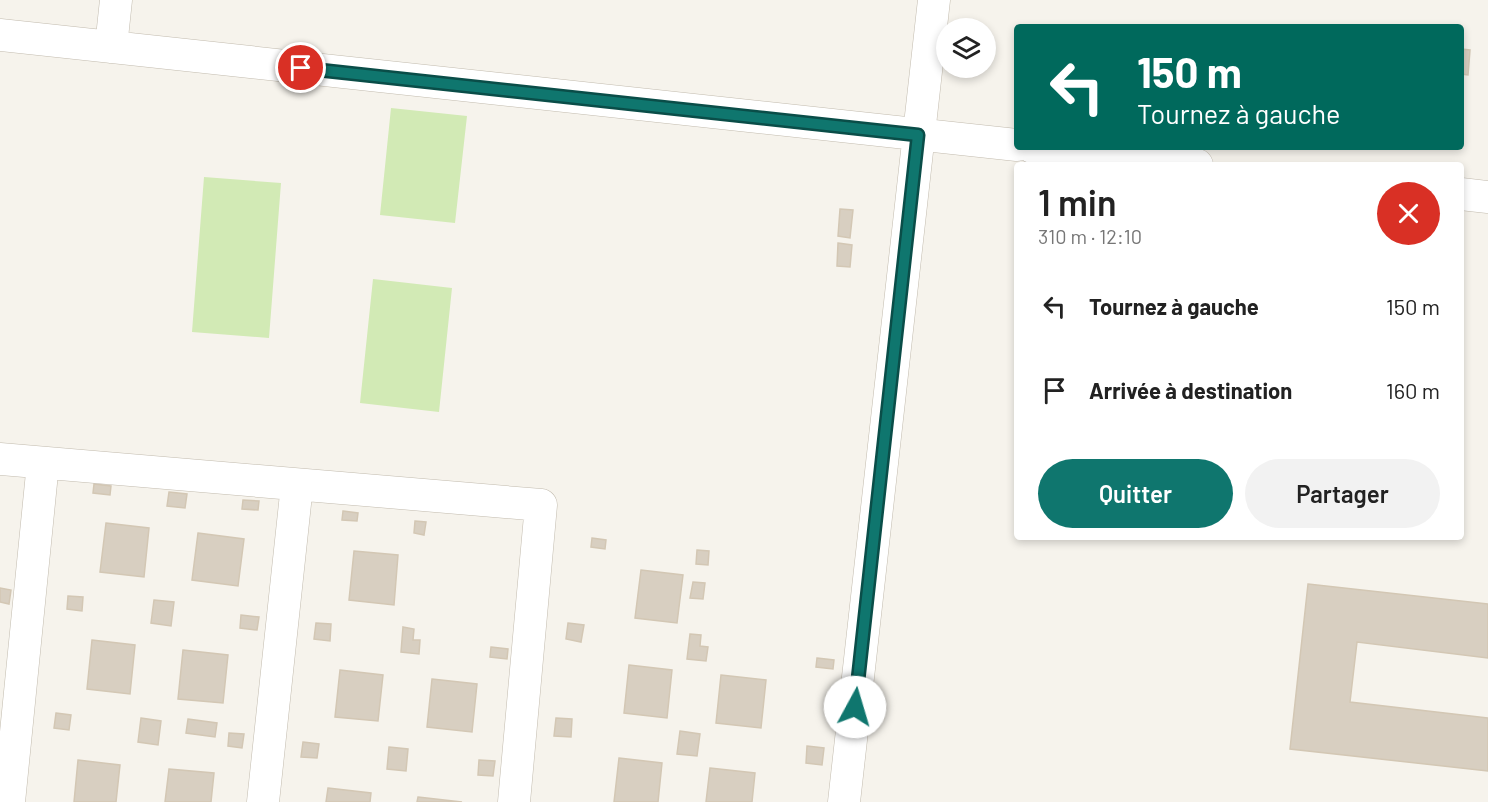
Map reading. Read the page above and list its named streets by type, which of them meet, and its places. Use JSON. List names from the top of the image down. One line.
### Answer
{"page":{"turn":["150 m","Tournez à gauche"],"heading":["1 min","310 m · 12:10"],"list":[{"name":"Tournez à gauche","value":"150 m"},{"name":"Arrivée à destination","value":"160 m"}],"buttons":["Quitter","Partager"]}}
